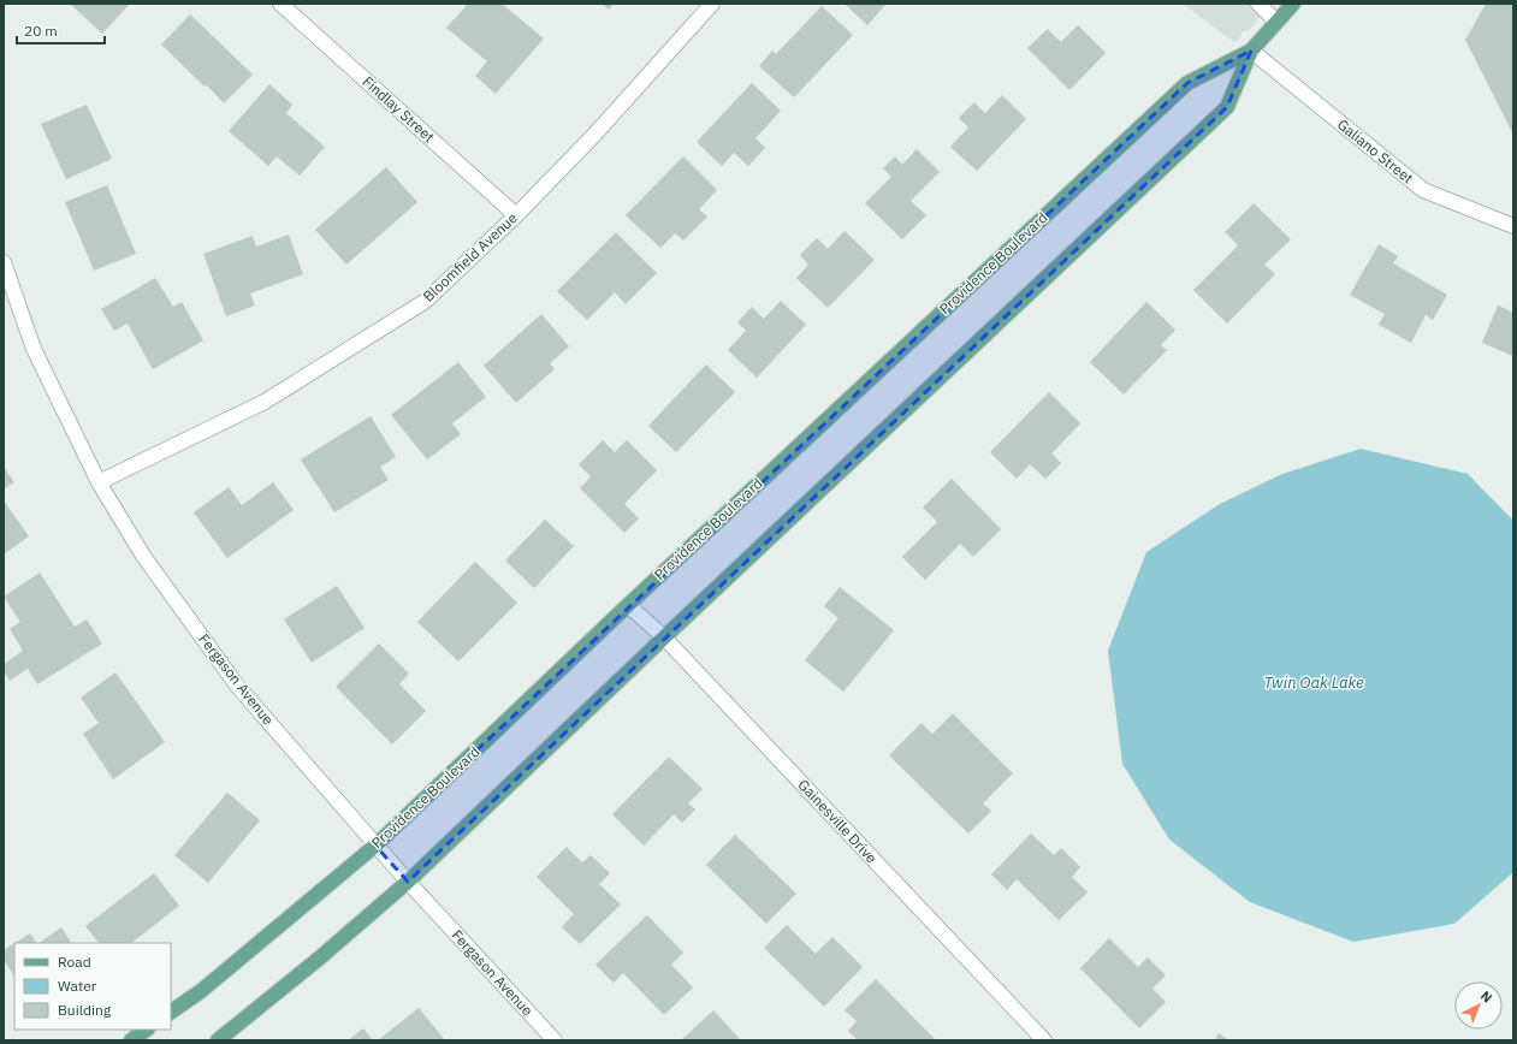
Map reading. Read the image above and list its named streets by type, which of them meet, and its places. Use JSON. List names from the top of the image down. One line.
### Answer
{"streets":{"main road":["Providence Boulevard"],"street":["Findlay Street","Galiano Street","Bloomfield Avenue","Fergason Avenue","Gainesville Drive"]},"crossings":[["Findlay Street","Bloomfield Avenue"],["Galiano Street","Providence Boulevard"],["Bloomfield Avenue","Fergason Avenue"],["Providence Boulevard","Fergason Avenue"],["Providence Boulevard","Gainesville Drive"]],"water":["Twin Oak Lake"],"legend":["Road","Water","Building"],"scale_bar":"20 m","north":"top right"}
